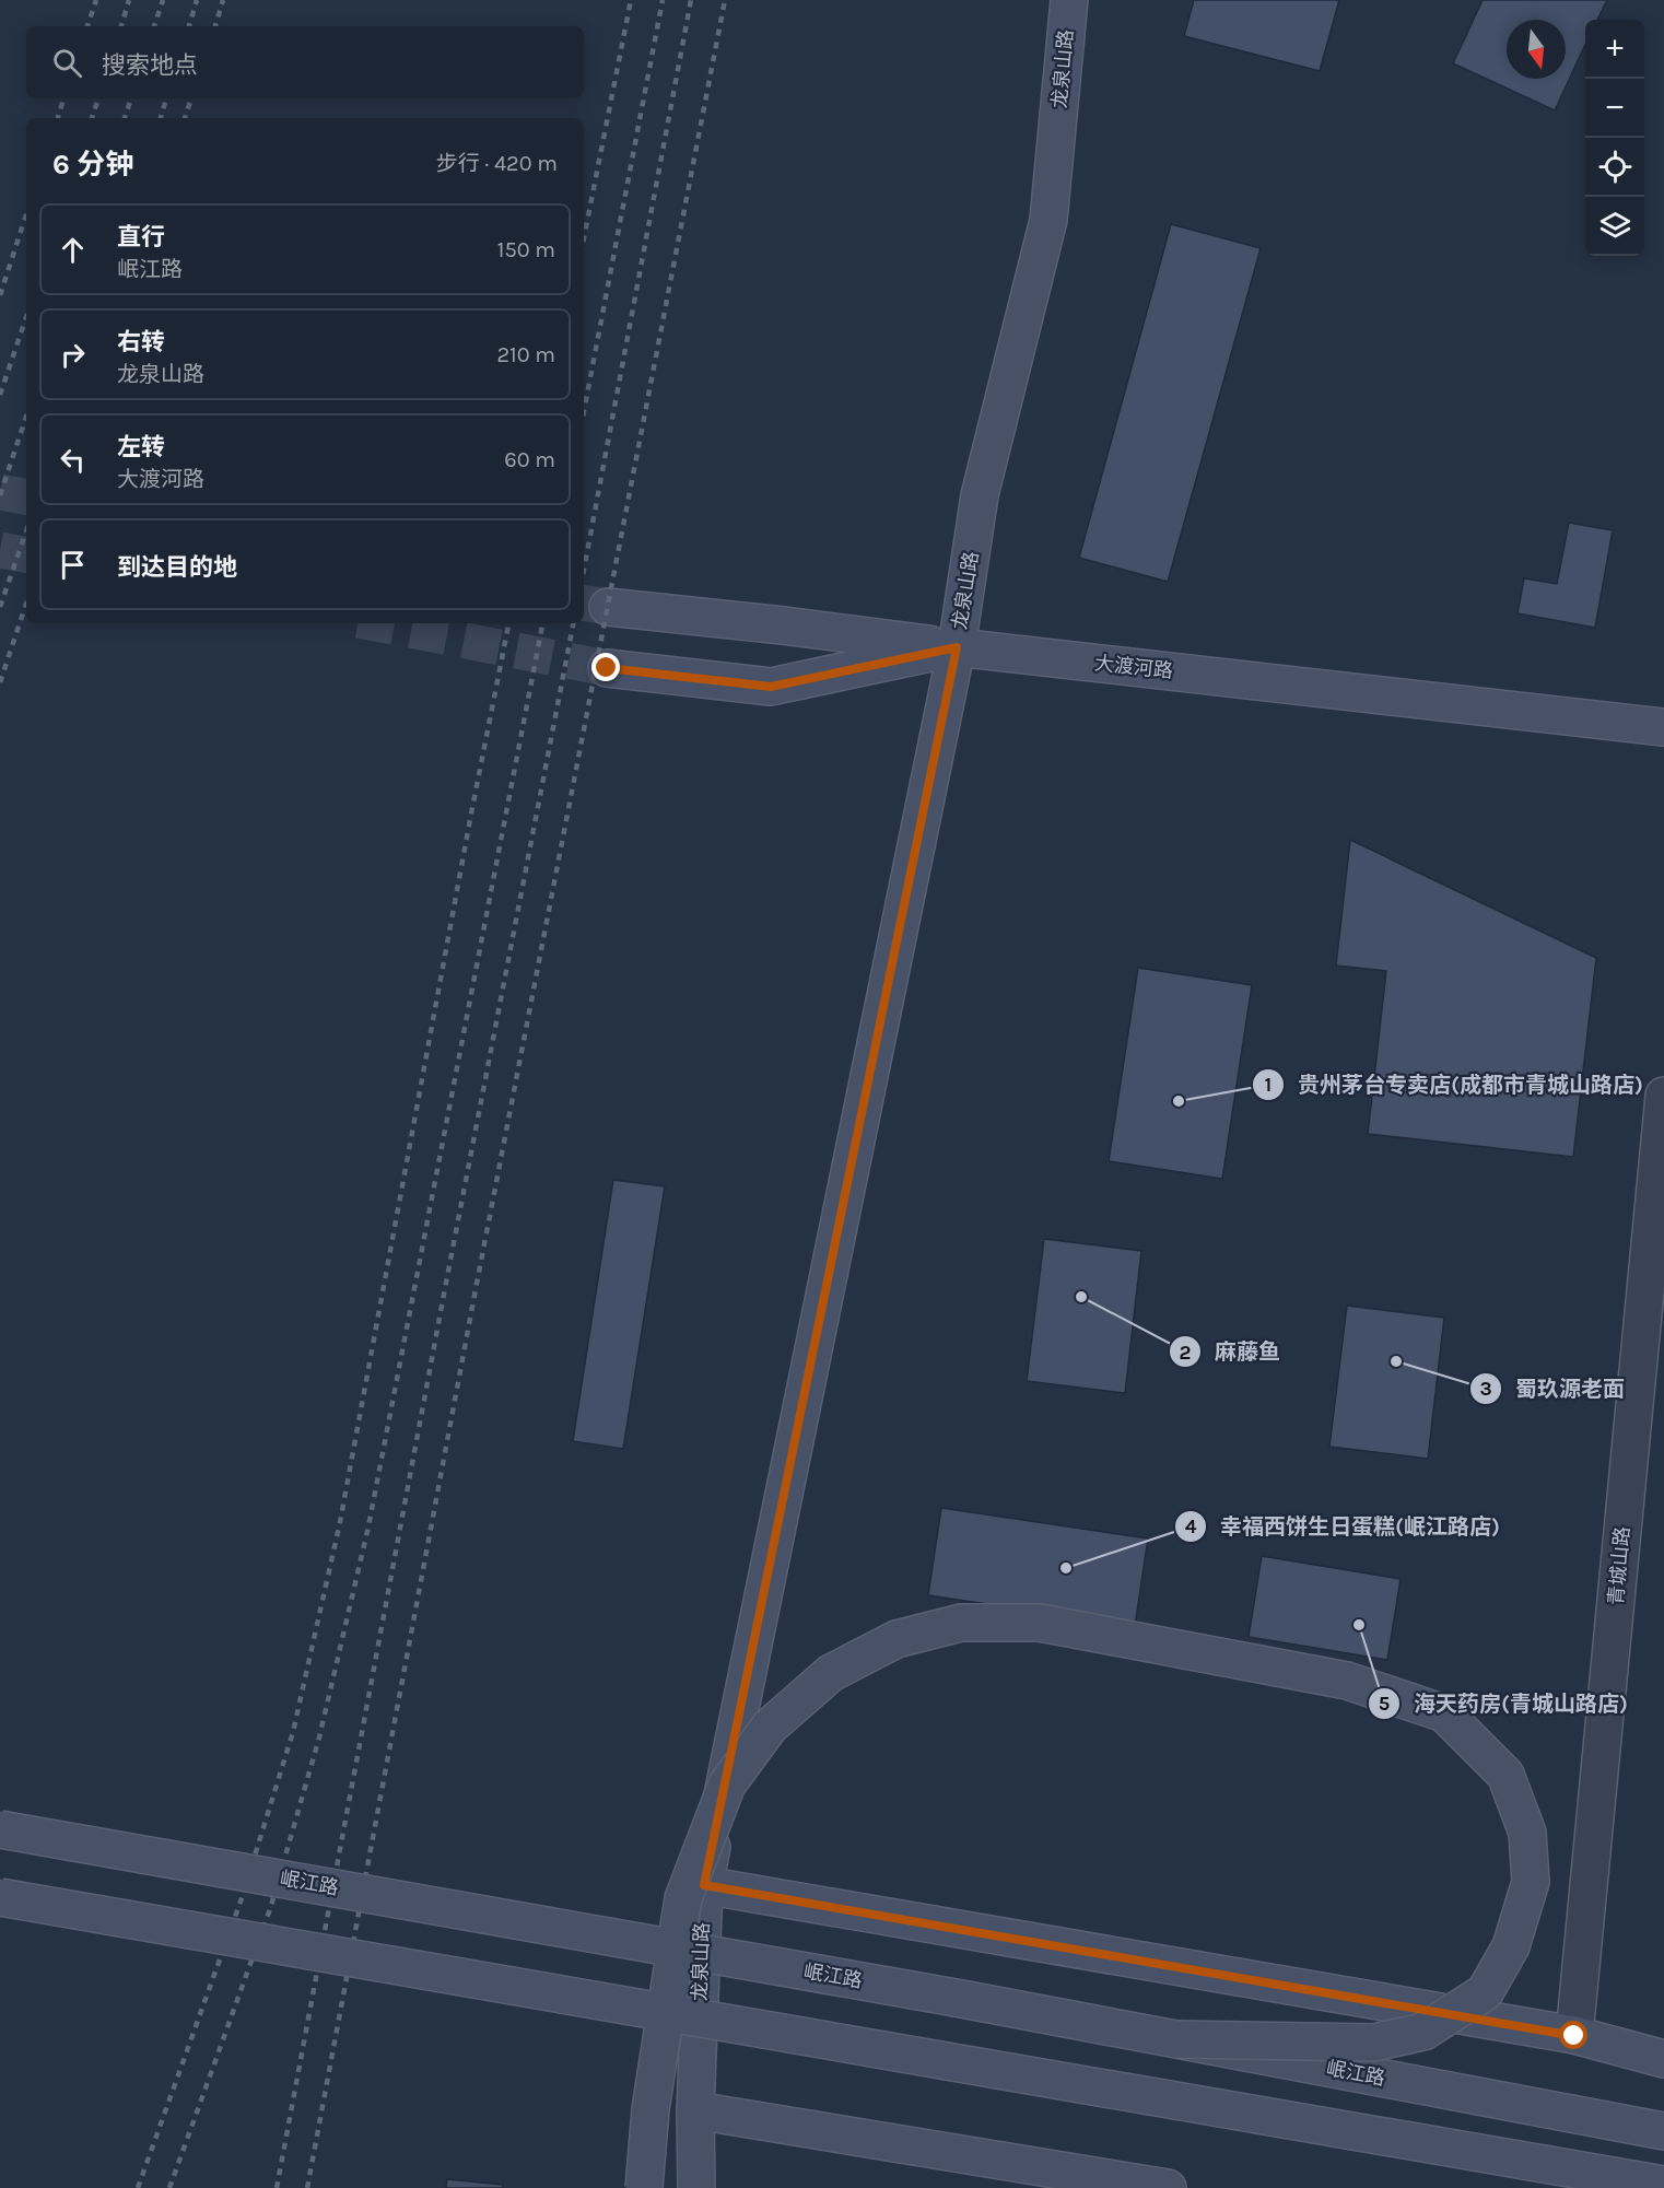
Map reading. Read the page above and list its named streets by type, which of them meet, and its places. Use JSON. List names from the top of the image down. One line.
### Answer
{"streets":{"street":["龙泉山路","大渡河路","青城山路","岷江路"]},"crossings":[["龙泉山路","大渡河路"]],"places":["贵州茅台专卖店(成都市青城山路店)","麻藤鱼","蜀玖源老面","幸福西饼生日蛋糕(岷江路店)","海天药房(青城山路店)"],"north":"bottom","page":{"map_buttons":["+","−"],"search":"搜索地点","heading":["6 分钟","步行 · 420 m"],"list":[["直行","岷江路","150 m"],["右转","龙泉山路","210 m"],["左转","大渡河路","60 m"],"到达目的地"]}}
